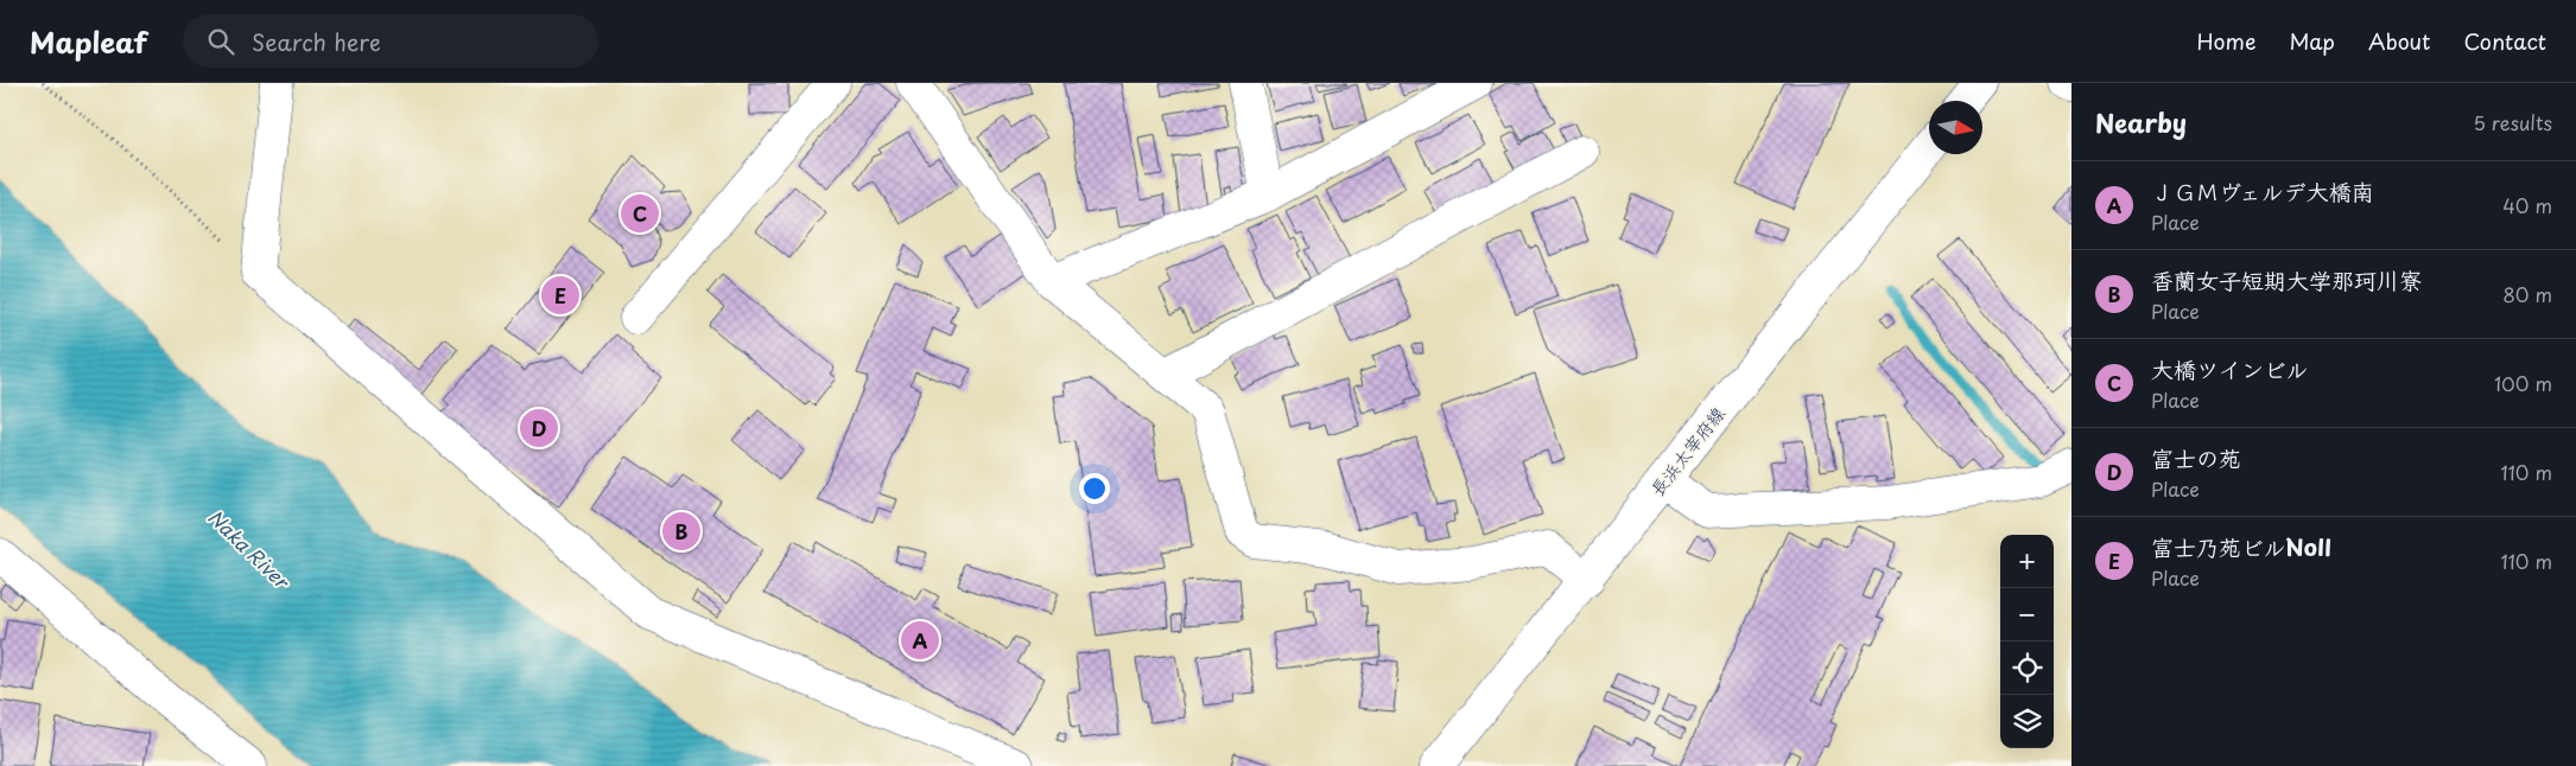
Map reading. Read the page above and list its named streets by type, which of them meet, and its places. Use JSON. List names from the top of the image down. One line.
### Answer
{"streets":{"street":["長浜太宰府線"]},"water":["Naka River"],"north":"right","page":{"header":"Mapleaf","search":"Search here","nav":["Home","Map","About","Contact"],"heading":["Nearby","5 results"],"list":[{"mark":"A","name":"ＪＧＭヴェルデ大橋南","note":"Place","value":"40 m"},{"mark":"B","name":"香蘭女子短期大学那珂川寮","note":"Place","value":"80 m"},{"mark":"C","name":"大橋ツインビル","note":"Place","value":"100 m"},{"mark":"D","name":"富士の苑","note":"Place","value":"110 m"},{"mark":"E","name":"富士乃苑ビルNoII","note":"Place","value":"110 m"}],"pins":["C","E","D","B","A"],"map_buttons":["+","−"]}}
